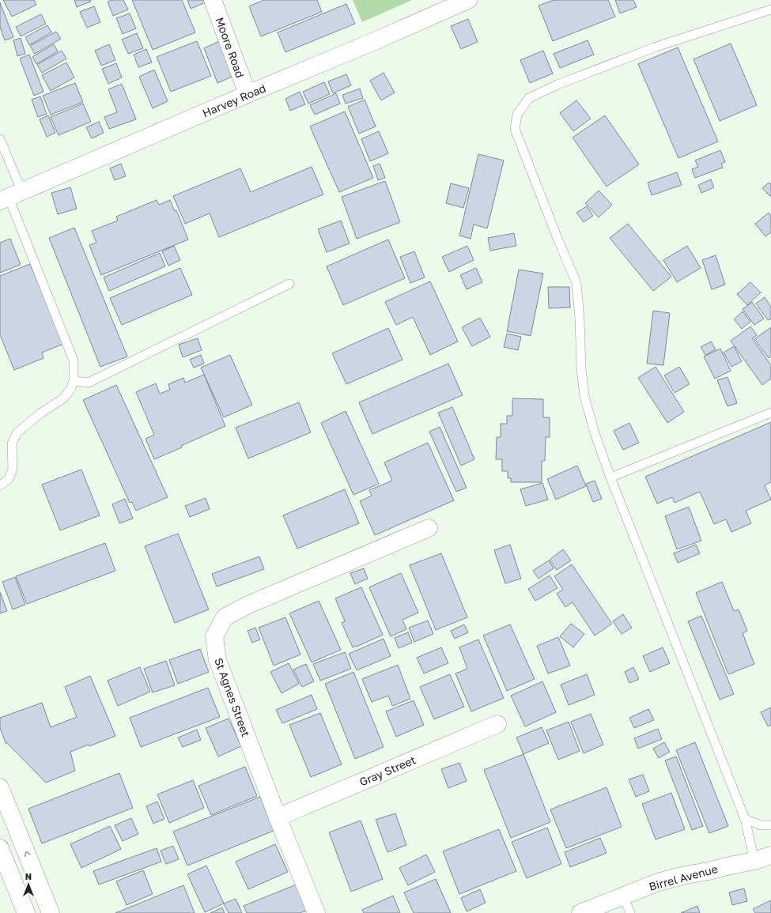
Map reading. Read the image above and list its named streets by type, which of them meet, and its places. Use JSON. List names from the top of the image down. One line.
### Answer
{"streets":{"main road":["Moore Road","Harvey Road","St Agnes Street","Gray Street","Birrel Avenue"]},"crossings":[["Moore Road","Harvey Road"],["St Agnes Street","Gray Street"]],"north":"top"}
